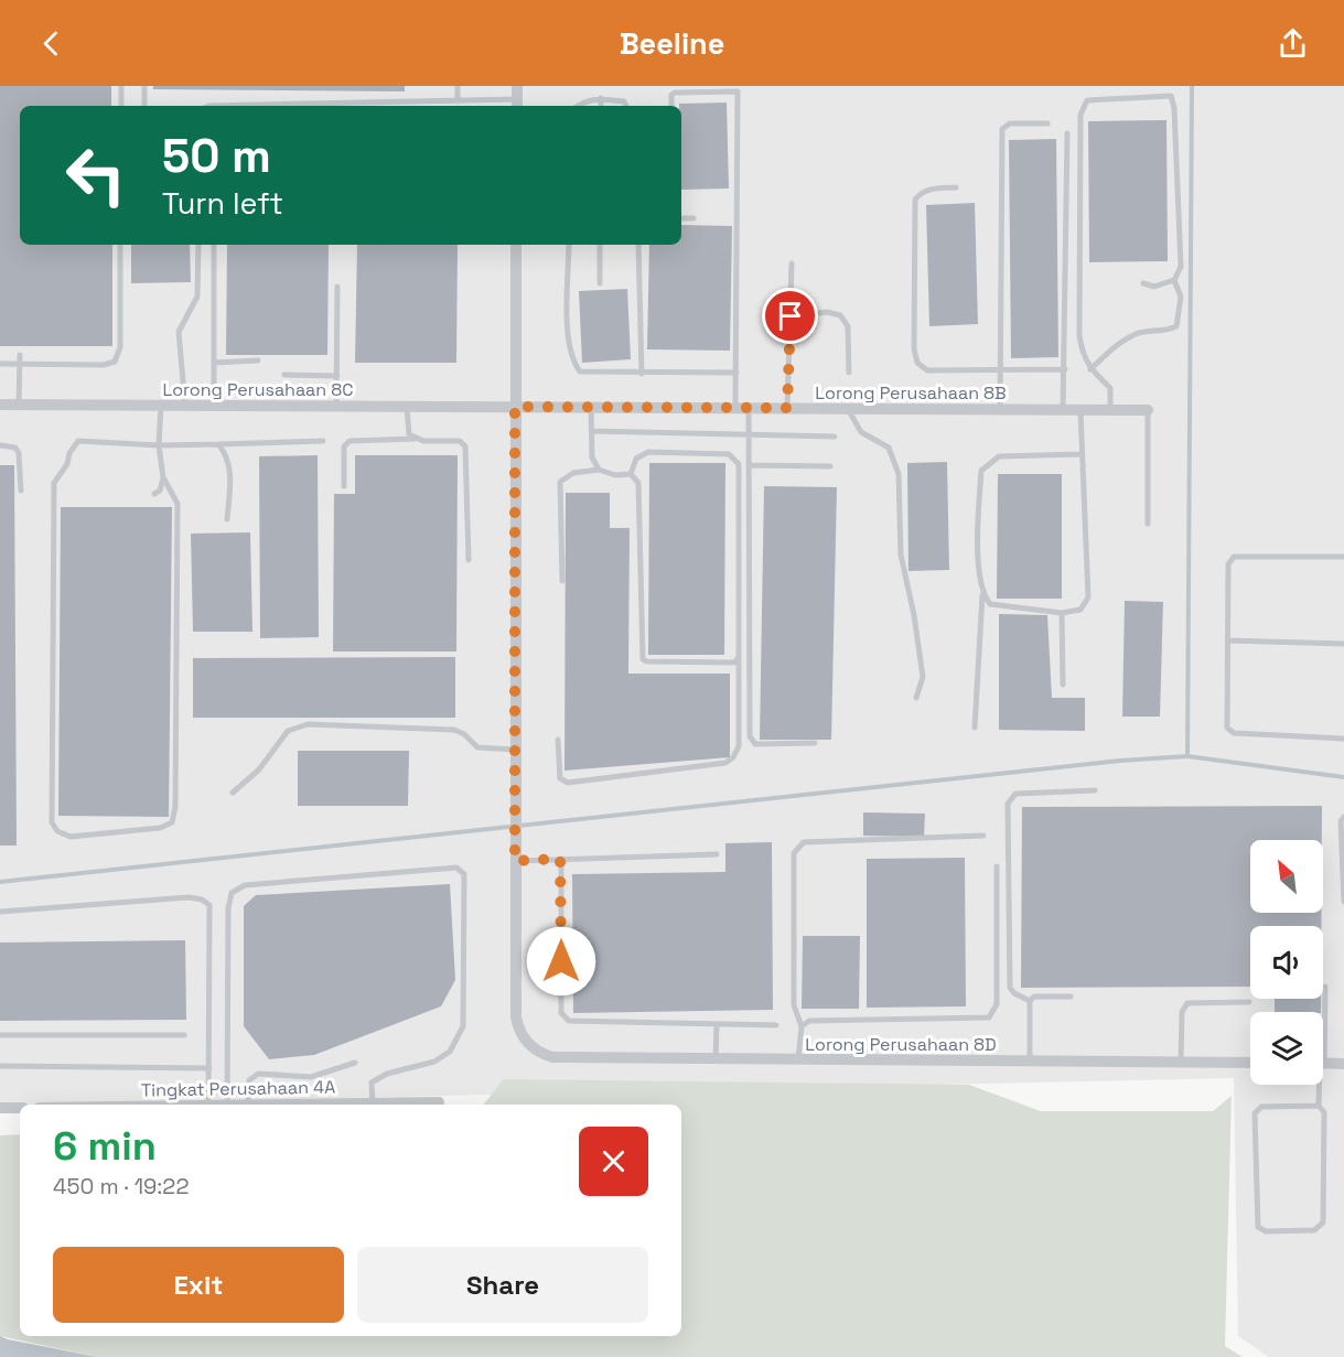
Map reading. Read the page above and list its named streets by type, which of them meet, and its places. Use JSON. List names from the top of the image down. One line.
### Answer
{"streets":{"street":["Lorong Perusahaan 8C","Lorong Perusahaan 8B","Lorong Perusahaan 8D","Tingkat Perusahaan 4A"]},"crossings":[["Lorong Perusahaan 8C","Lorong Perusahaan 8B"]],"north":"top left","page":{"header":"Beeline","turn":["50 m","Turn left"],"heading":["6 min","450 m · 19:22"],"buttons":["Exit","Share"]}}
